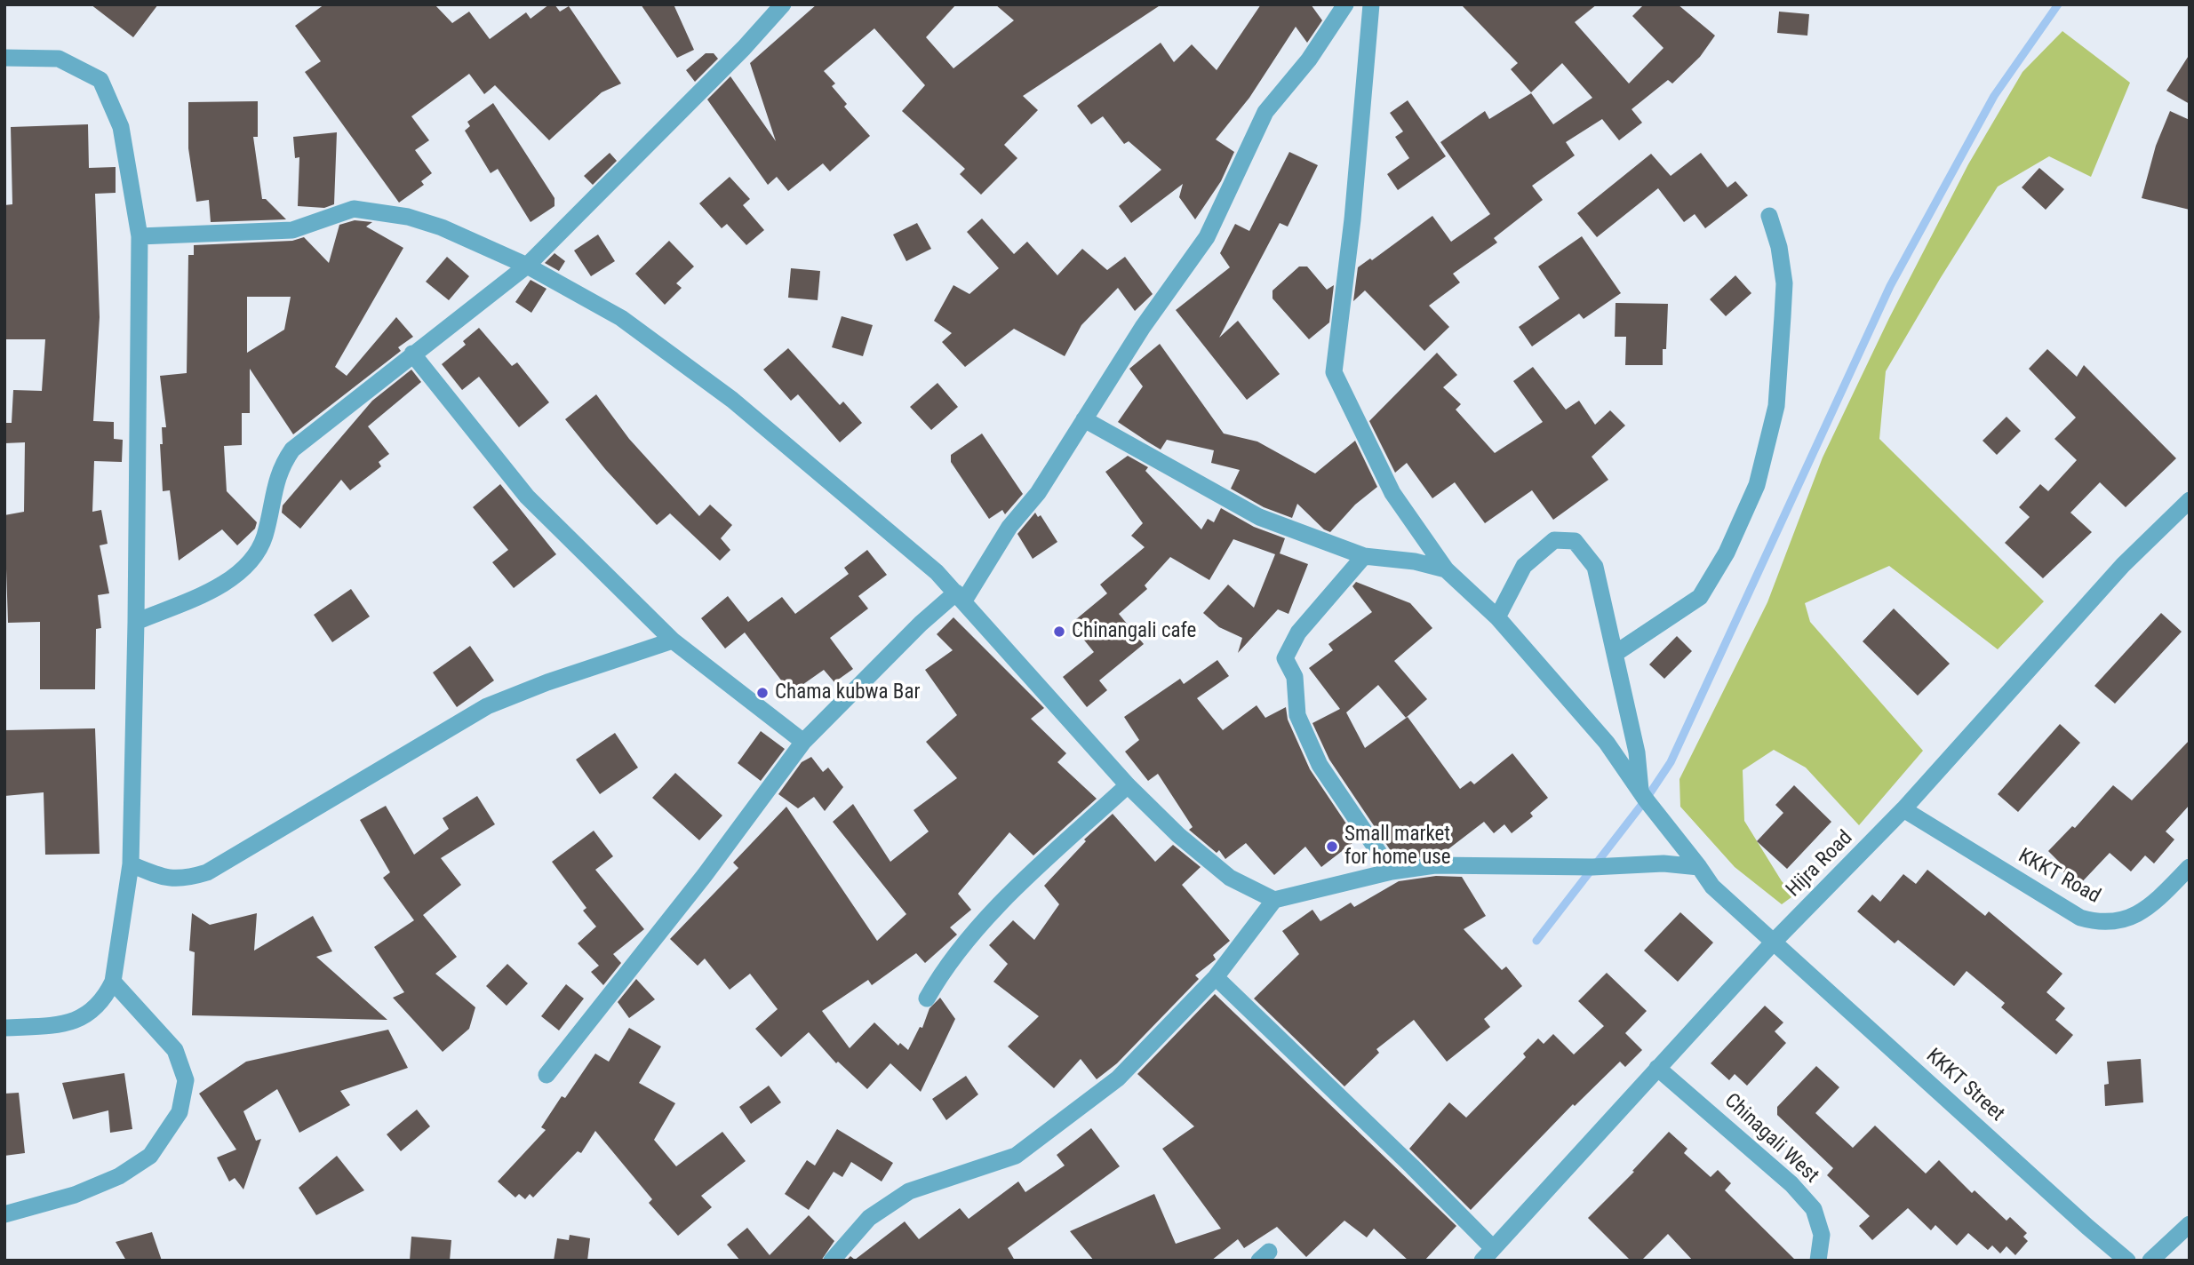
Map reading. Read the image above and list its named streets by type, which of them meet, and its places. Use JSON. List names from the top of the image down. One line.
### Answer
{"streets":{"street":["Hijra Road","KKKT Road","KKKT Street","Chinagali West"]},"crossings":[["Hijra Road","KKKT Road"],["Hijra Road","KKKT Street"],["Hijra Road","Chinagali West"]],"places":["Chinangali cafe","Chama kubwa Bar","Small market for home use"]}
